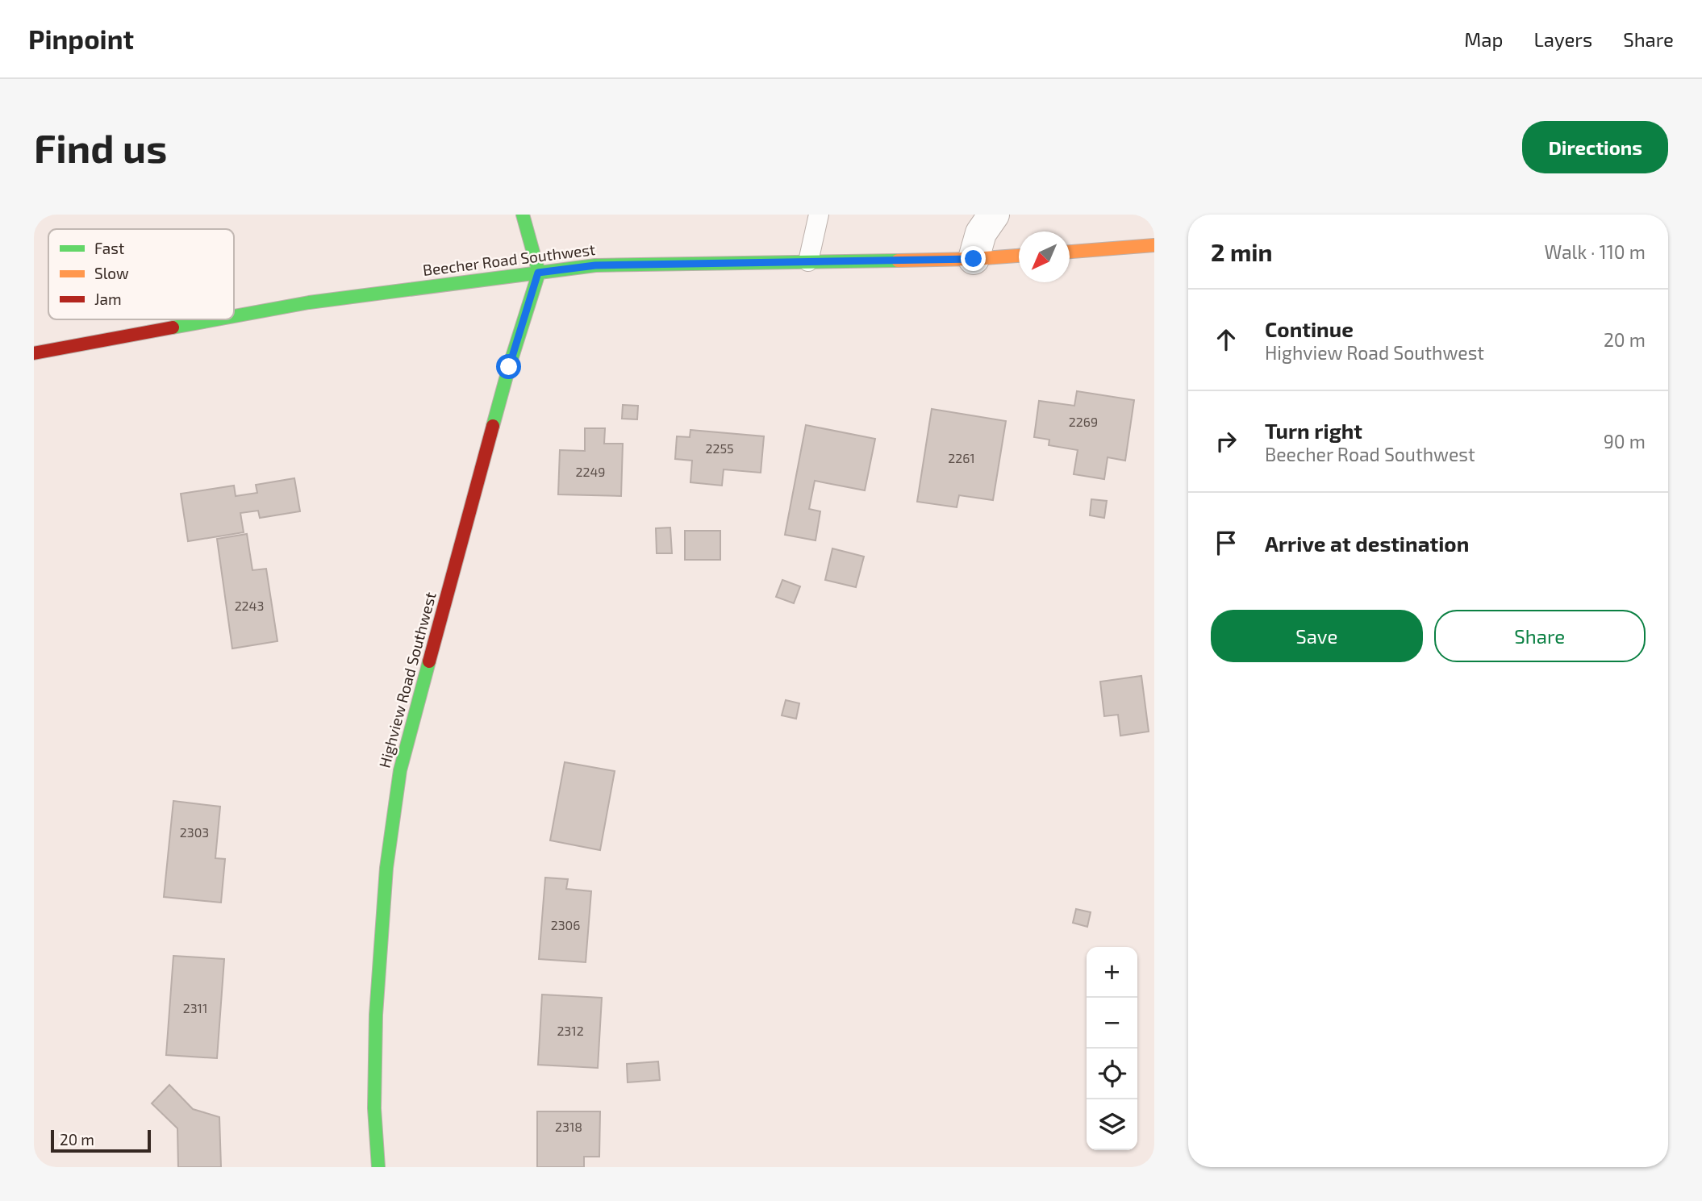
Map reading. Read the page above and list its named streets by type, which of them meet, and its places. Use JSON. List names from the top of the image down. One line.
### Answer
{"streets":{"street":["Beecher Road Southwest","Highview Road Southwest"]},"crossings":[["Beecher Road Southwest","Highview Road Southwest"]],"house_numbers":["2269","2255","2261","2249","2243","2303","2306","2311","2312","2318"],"legend":["Fast","Slow","Jam"],"scale_bar":"20 m","north":"bottom left","page":{"header":"Pinpoint","nav":["Map","Layers","Share"],"buttons":["Directions",["Save","Share"]],"title":"Find us","heading":["2 min","Walk · 110 m"],"list":[["Continue","Highview Road Southwest","20 m"],["Turn right","Beecher Road Southwest","90 m"],"Arrive at destination"],"map_buttons":["+","−"],"scale":"20 m"}}
